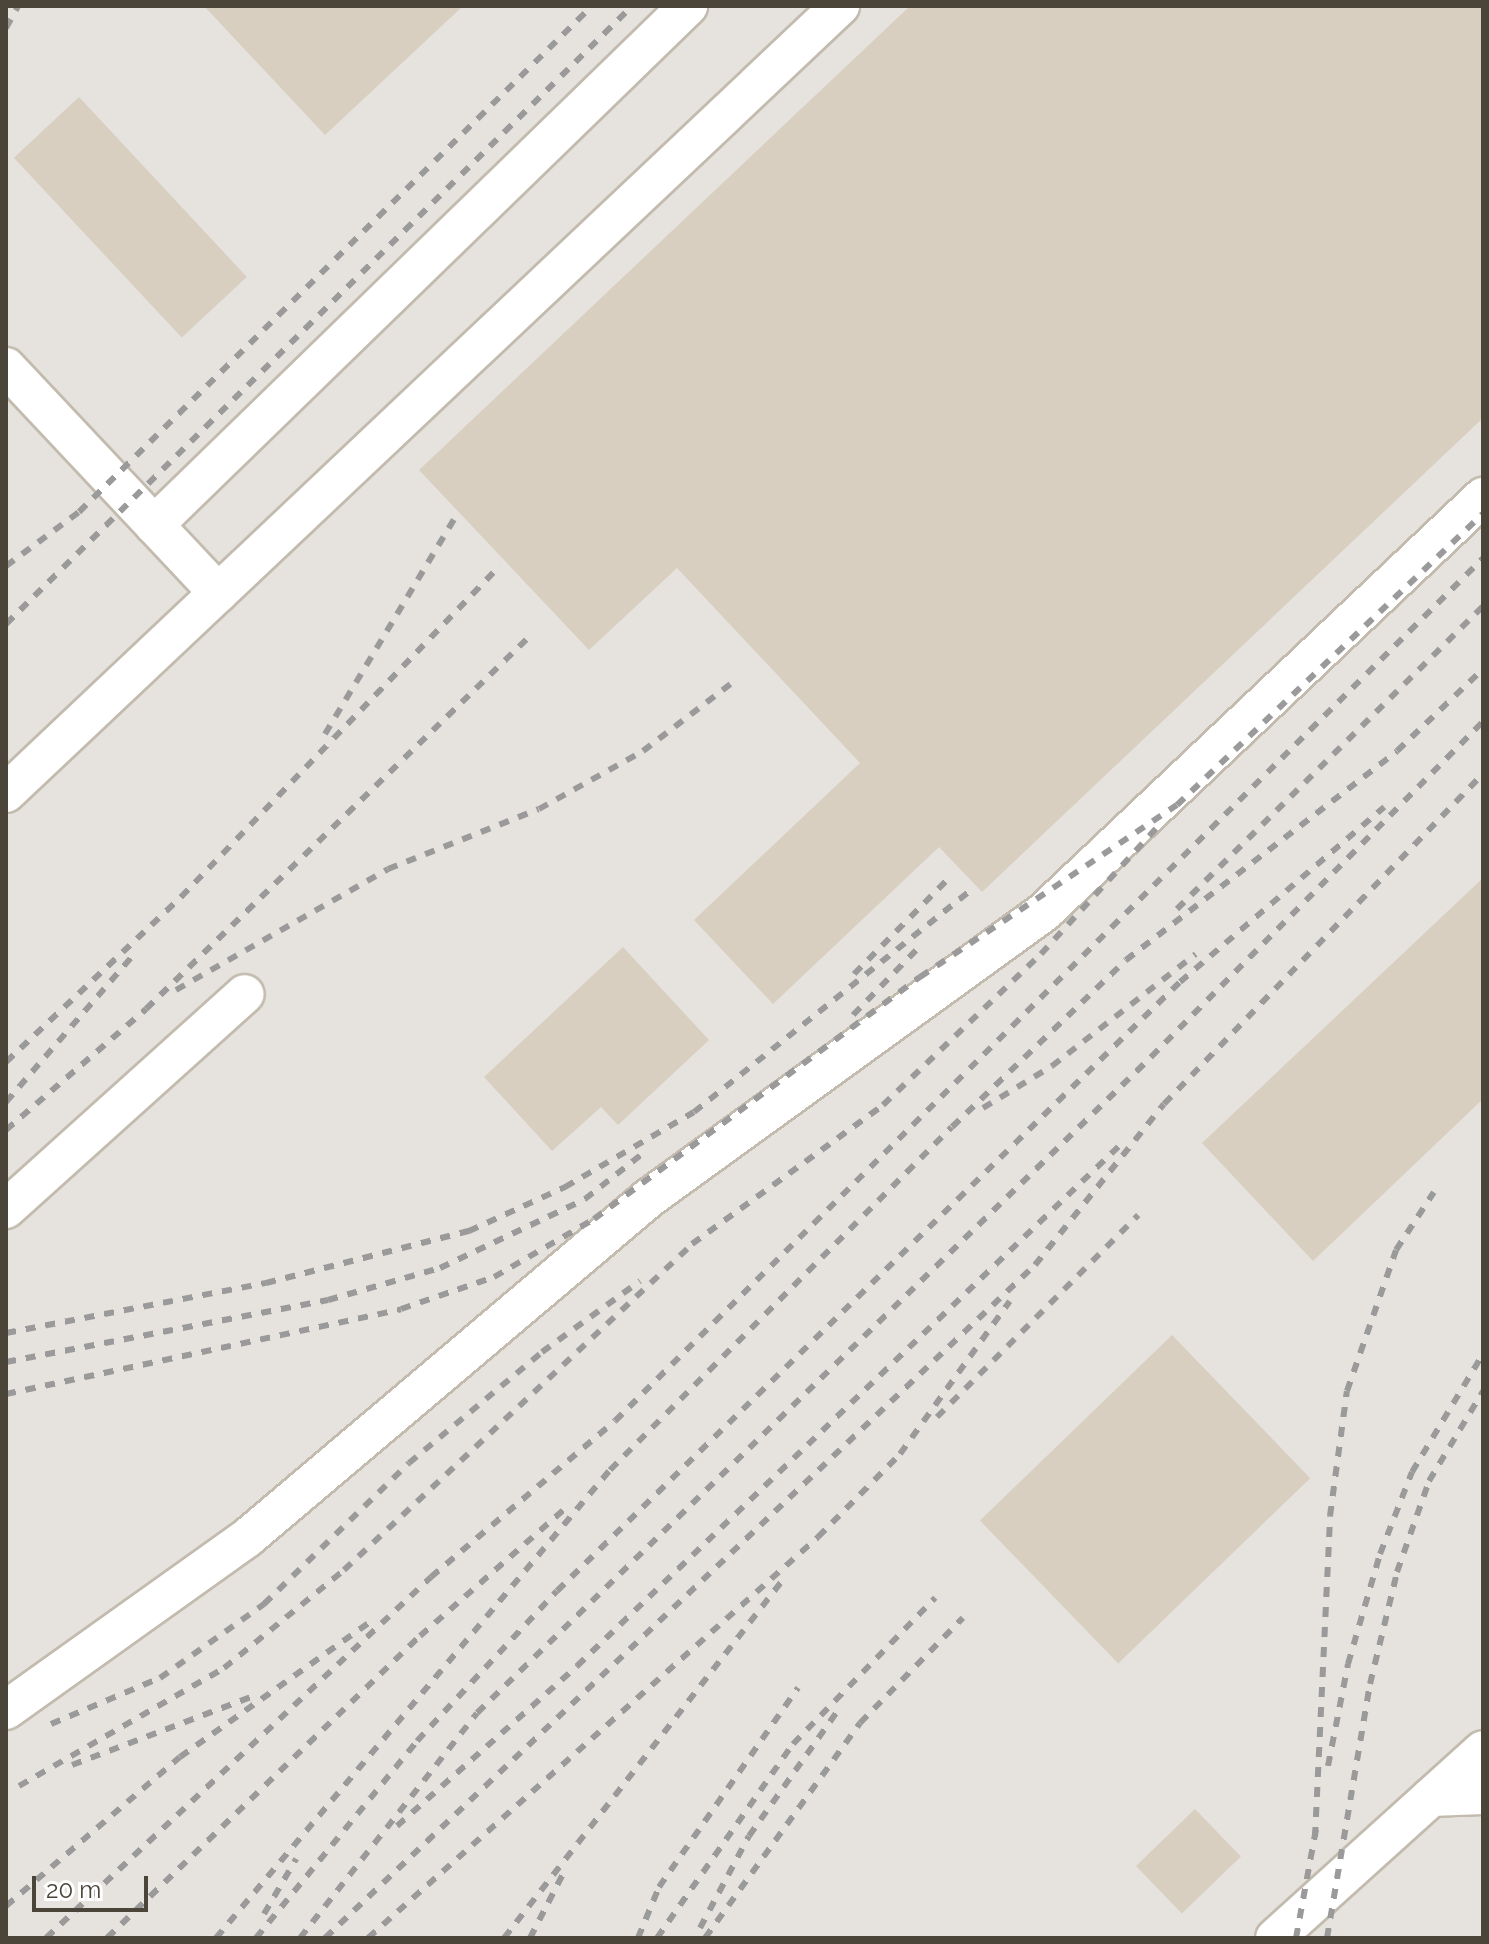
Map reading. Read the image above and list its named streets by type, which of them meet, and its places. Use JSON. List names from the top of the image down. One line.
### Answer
{"scale_bar":"20 m"}
